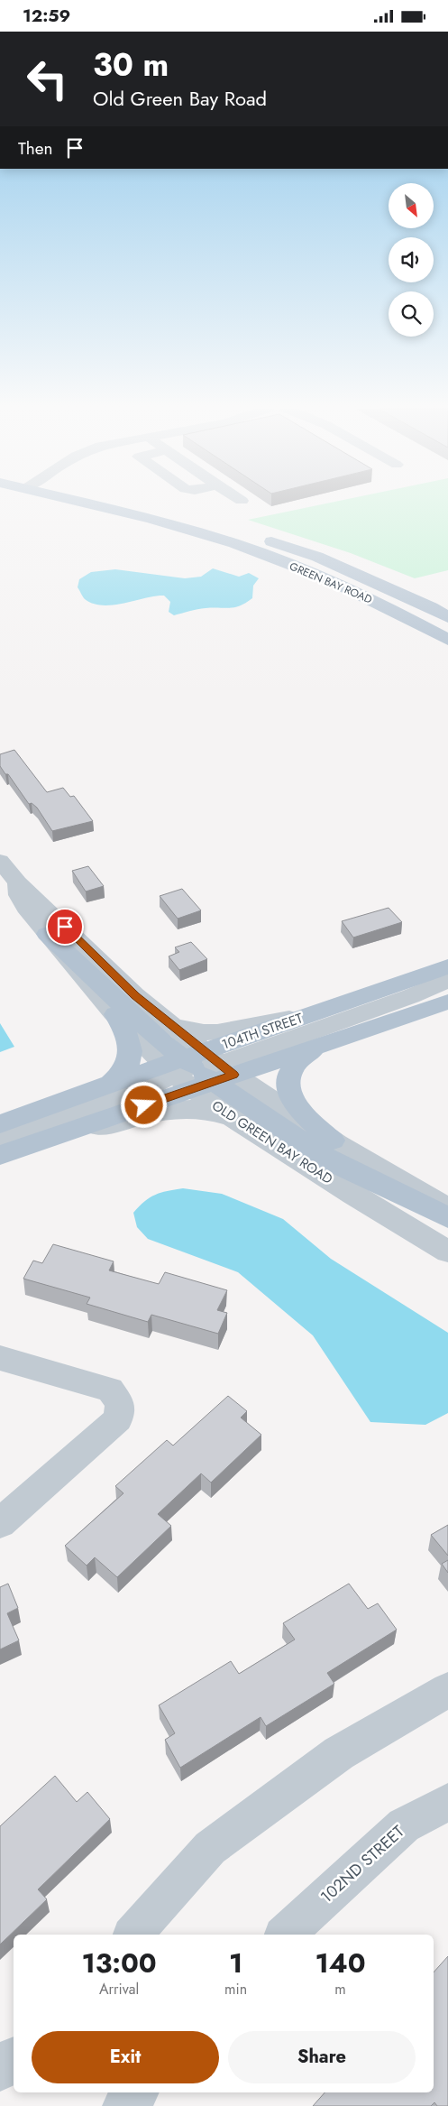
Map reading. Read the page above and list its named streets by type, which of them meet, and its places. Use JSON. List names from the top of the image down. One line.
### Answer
{"streets":{"main road":["GREEN BAY ROAD","104TH STREET"],"street":["OLD GREEN BAY ROAD","102ND STREET"]},"crossings":[["104TH STREET","OLD GREEN BAY ROAD"]],"north":"bottom right","page":{"status":"12:59","turn":["30 m","Old Green Bay Road"],"then":"Then","eta":["13:00","Arrival","1","min","140","m"],"buttons":["Exit","Share"]}}
